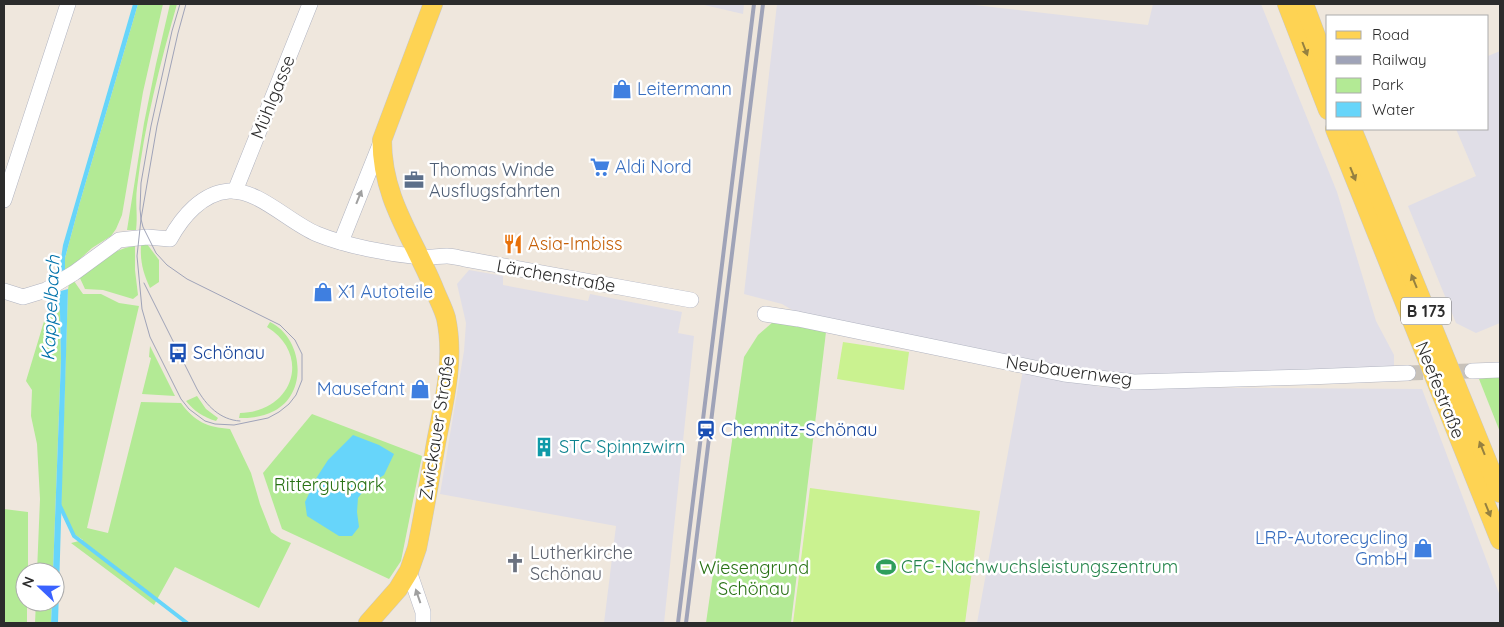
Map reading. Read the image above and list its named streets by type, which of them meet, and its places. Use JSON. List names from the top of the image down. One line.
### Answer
{"streets":{"main road":["B 173","Neefestraße","Zwickauer Straße"],"street":["Mühlgasse","Lärchenstraße","Neubauernweg"]},"crossings":[["Mühlgasse","Lärchenstraße"],["Lärchenstraße","Zwickauer Straße"]],"water":["Kappelbach"],"parks":["Rittergutpark","Wiesengrund Schönau"],"places":{"shop":["Leitermann","X1 Autoteile","Mausefant","LRP-Autorecycling GmbH"],"supermarket":["Aldi Nord"],"office":["Thomas Winde Ausflugsfahrten"],"restaurant":["Asia-Imbiss"],"bus stop":["Schönau"],"station":["Chemnitz-Schönau"],"building":["STC Spinnzwirn"],"church":["Lutherkirche Schönau"],"sports":["CFC-Nachwuchsleistungszentrum"]},"legend":["Road","Railway","Park","Water"],"north":"left"}
